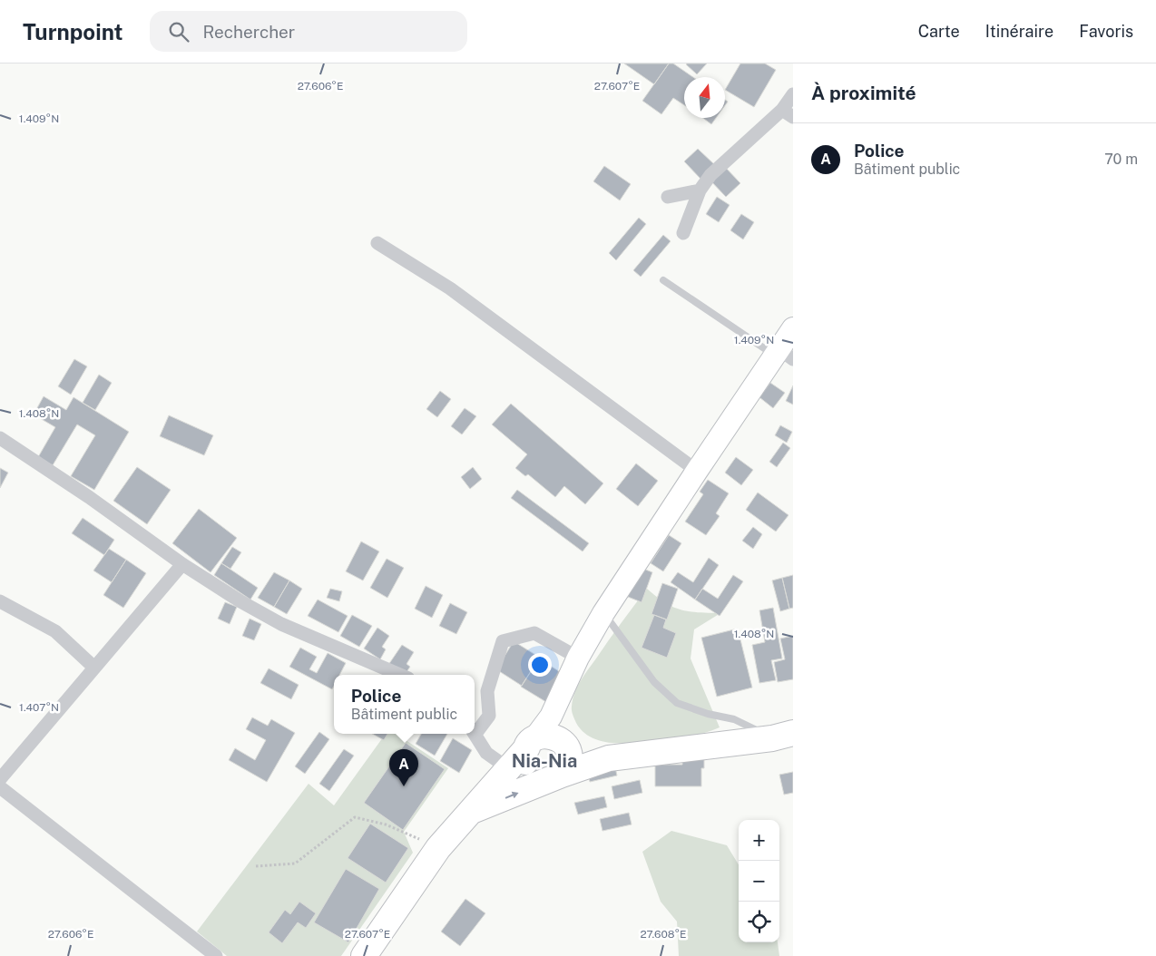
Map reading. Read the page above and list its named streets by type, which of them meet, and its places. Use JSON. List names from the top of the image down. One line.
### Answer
{"districts":["Nia-Nia"],"north":"top","page":{"header":"Turnpoint","search":"Rechercher","nav":["Carte","Itinéraire","Favoris"],"heading":"À proximité","list":[{"mark":"A","name":"Police","note":"Bâtiment public","value":"70 m"}],"popup":["Police","Bâtiment public"],"pins":"A","map_buttons":["+","−"]},"coordinates":["27.606°E","27.607°E","1.409°N","1.408°N","1.407°N","27.608°E"]}
